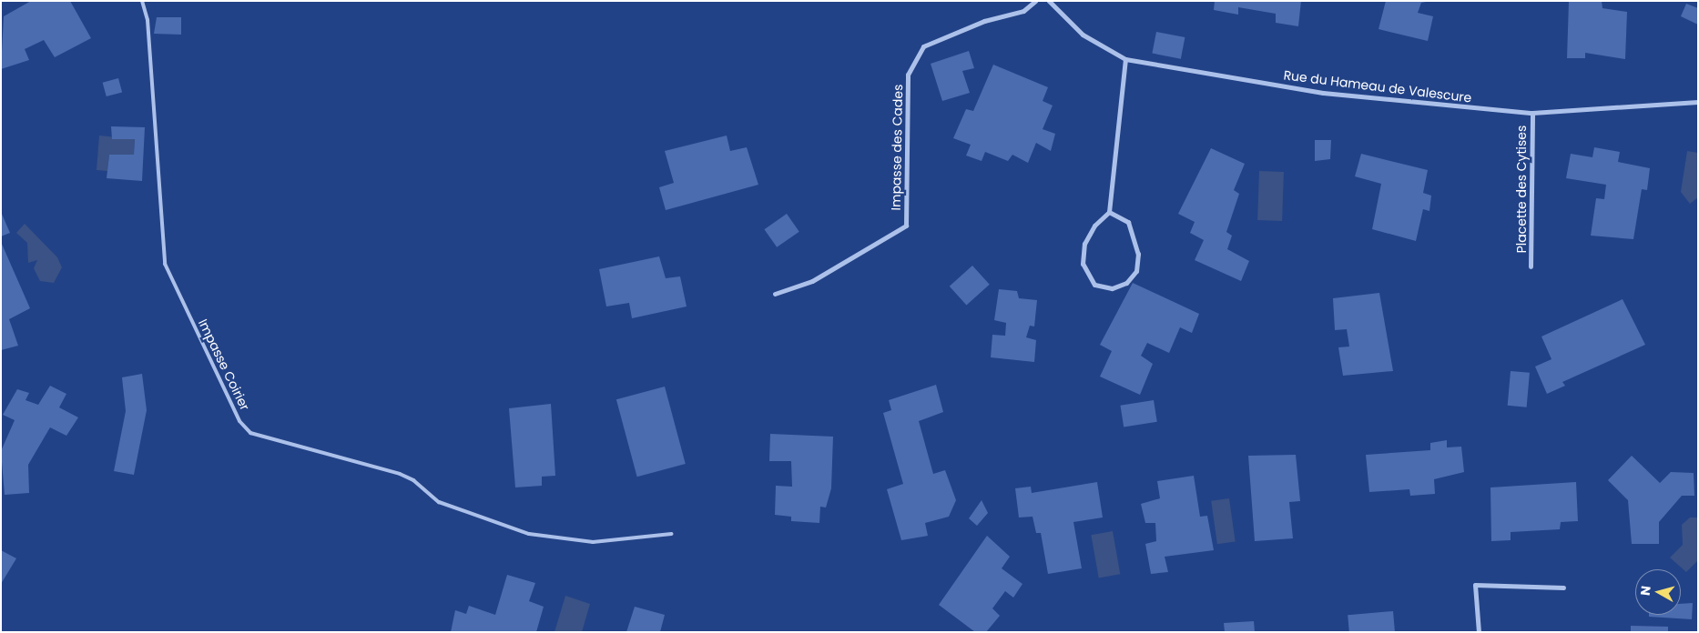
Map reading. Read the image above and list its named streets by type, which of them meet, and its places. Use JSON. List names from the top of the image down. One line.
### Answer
{"streets":{"street":["Rue du Hameau de Valescure","Impasse des Cades","Placette des Cytises"],"lane":["Impasse Coirier"]},"crossings":[["Rue du Hameau de Valescure","Placette des Cytises"]],"north":"left"}
